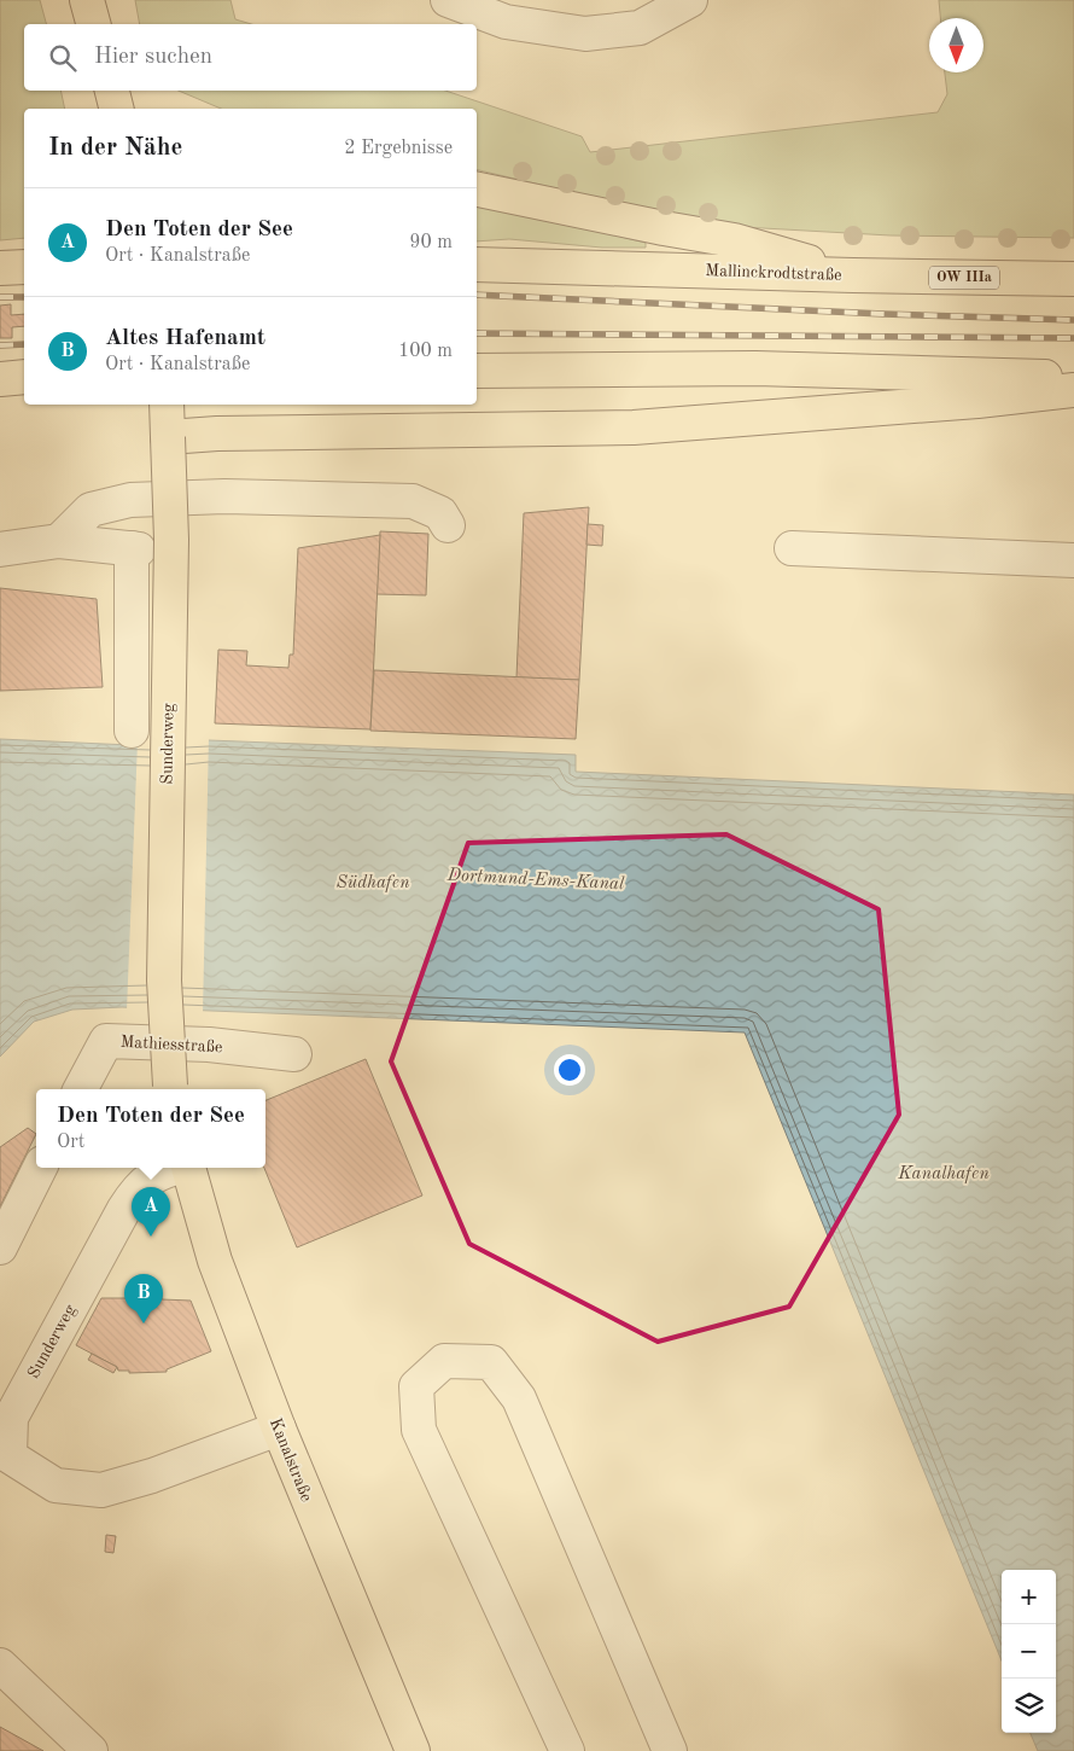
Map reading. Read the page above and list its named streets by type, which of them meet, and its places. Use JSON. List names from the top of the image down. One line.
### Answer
{"streets":{"main road":["Mallinckrodtstraße","OW IIIa","Sunderweg","Kanalstraße"],"street":["Mathiesstraße"]},"crossings":[["Sunderweg","Kanalstraße"]],"water":["Dortmund-Ems-Kanal","Südhafen","Kanalhafen"],"north":"bottom","page":{"search":"Hier suchen","heading":["In der Nähe","2 Ergebnisse"],"list":[{"mark":"A","name":"Den Toten der See","note":"Ort · Kanalstraße","value":"90 m"},{"mark":"B","name":"Altes Hafenamt","note":"Ort · Kanalstraße","value":"100 m"}],"popup":["Den Toten der See","Ort"],"pins":["A","B"],"map_buttons":["+","−"]}}
